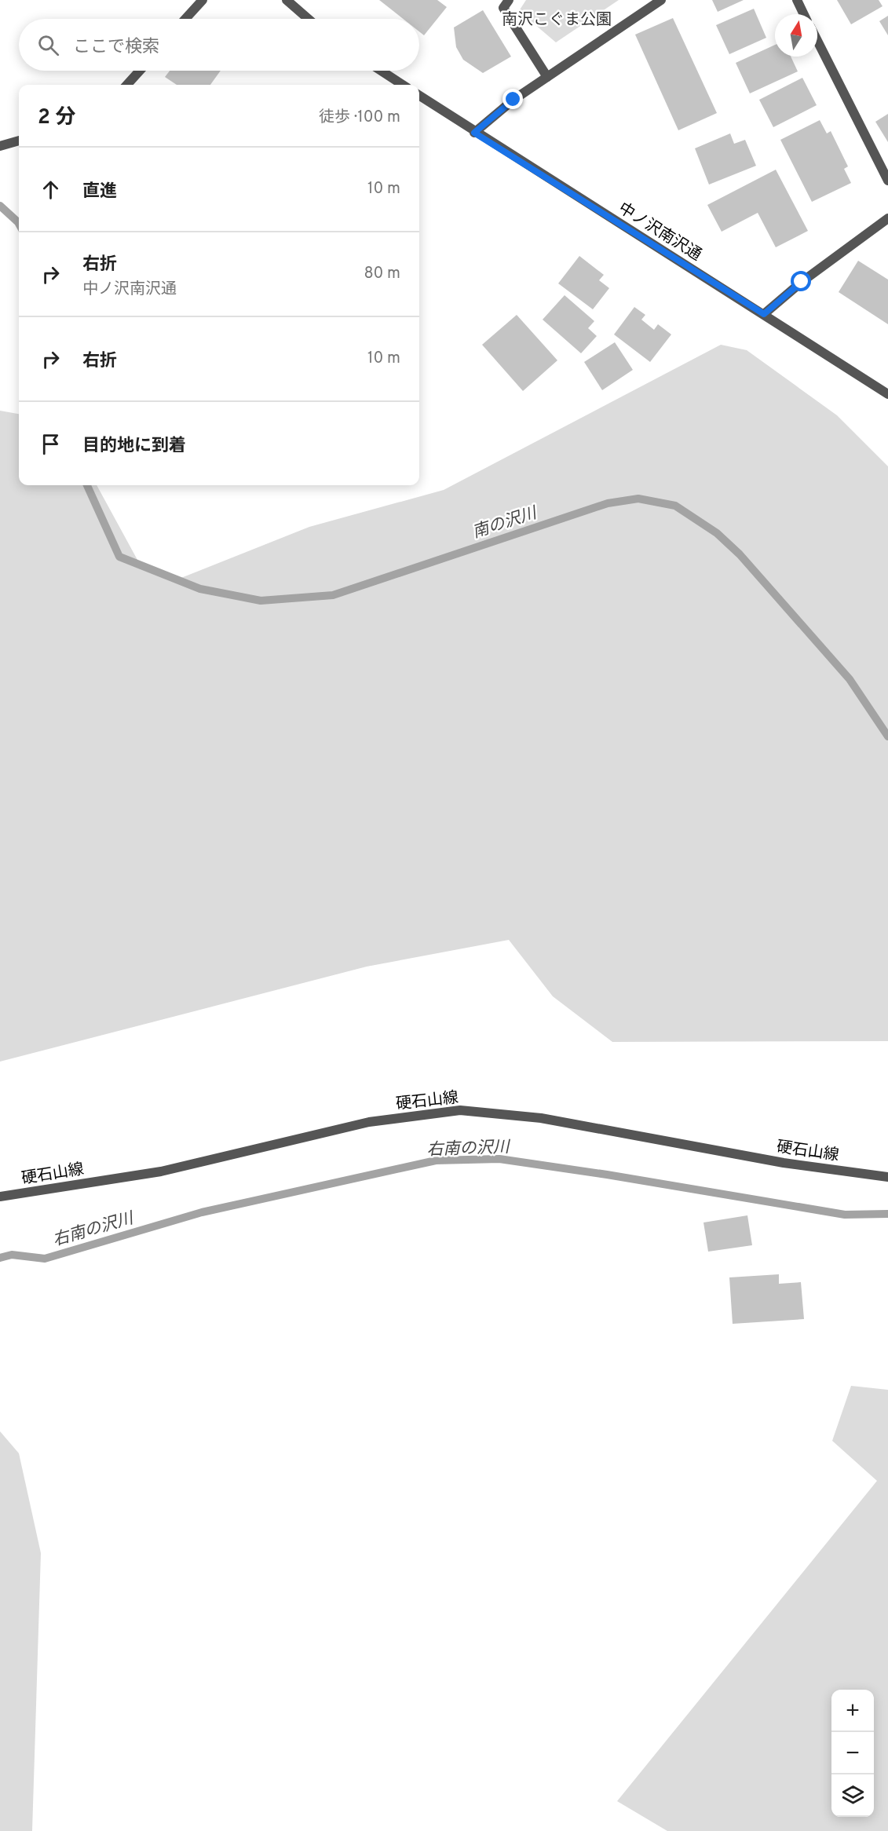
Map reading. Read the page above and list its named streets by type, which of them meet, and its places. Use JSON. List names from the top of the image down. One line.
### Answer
{"streets":{"street":["中ノ沢南沢通","硬石山線"]},"water":["南の沢川","右南の沢川"],"parks":["南沢こぐま公園"],"north":"top","page":{"search":"ここで検索","heading":["2 分","徒歩 · 100 m"],"list":[["直進","10 m"],["右折","中ノ沢南沢通","80 m"],["右折","10 m"],"目的地に到着"],"map_buttons":["+","−"]}}
